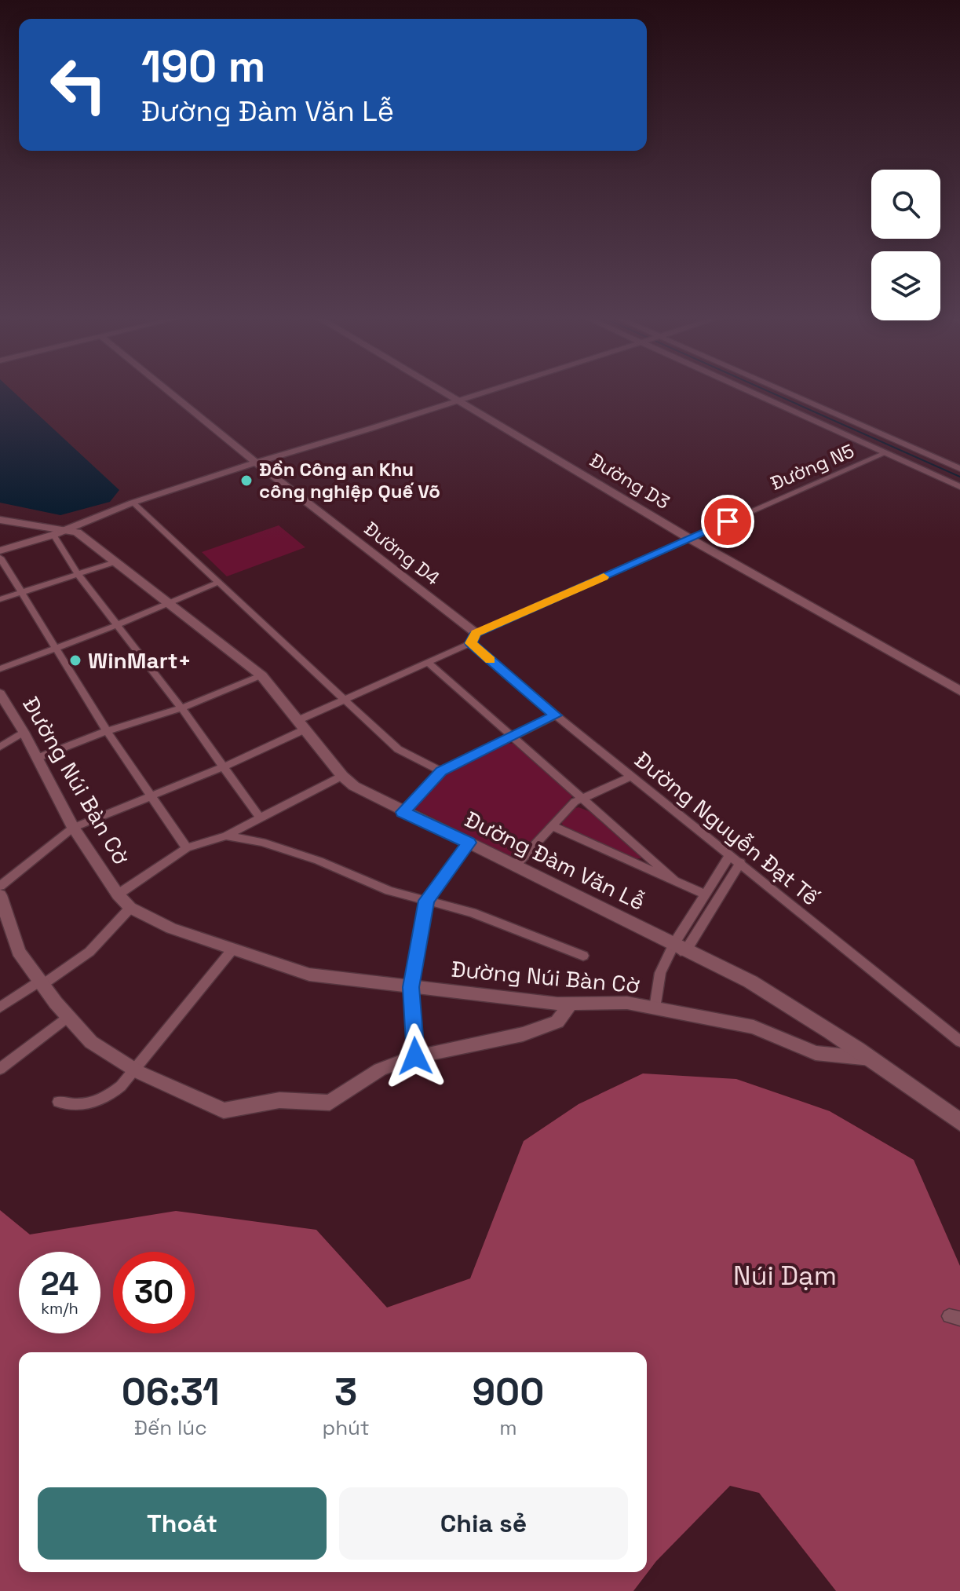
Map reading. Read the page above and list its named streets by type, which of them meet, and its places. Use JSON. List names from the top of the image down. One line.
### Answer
{"streets":{"main road":["Đường D3","Đường Đàm Văn Lễ"],"street":["Đường N5","Đường D4","Đường Núi Bàn Cờ","Đường Nguyễn Đạt Tế"]},"crossings":[["Đường N5","Đường D3"],["Đường N5","Đường D4"],["Đường Núi Bàn Cờ","Đường Đàm Văn Lễ"]],"parks":["Núi Dạm"],"places":["Đồn Công an Khu công nghiệp Quế Võ","WinMart+"],"page":{"turn":["190 m","Đường Đàm Văn Lễ"],"speed":"24 km/h","limit":"30","eta":["06:31","Đến lúc","3","phút","900","m"],"buttons":["Thoát","Chia sẻ"]}}
